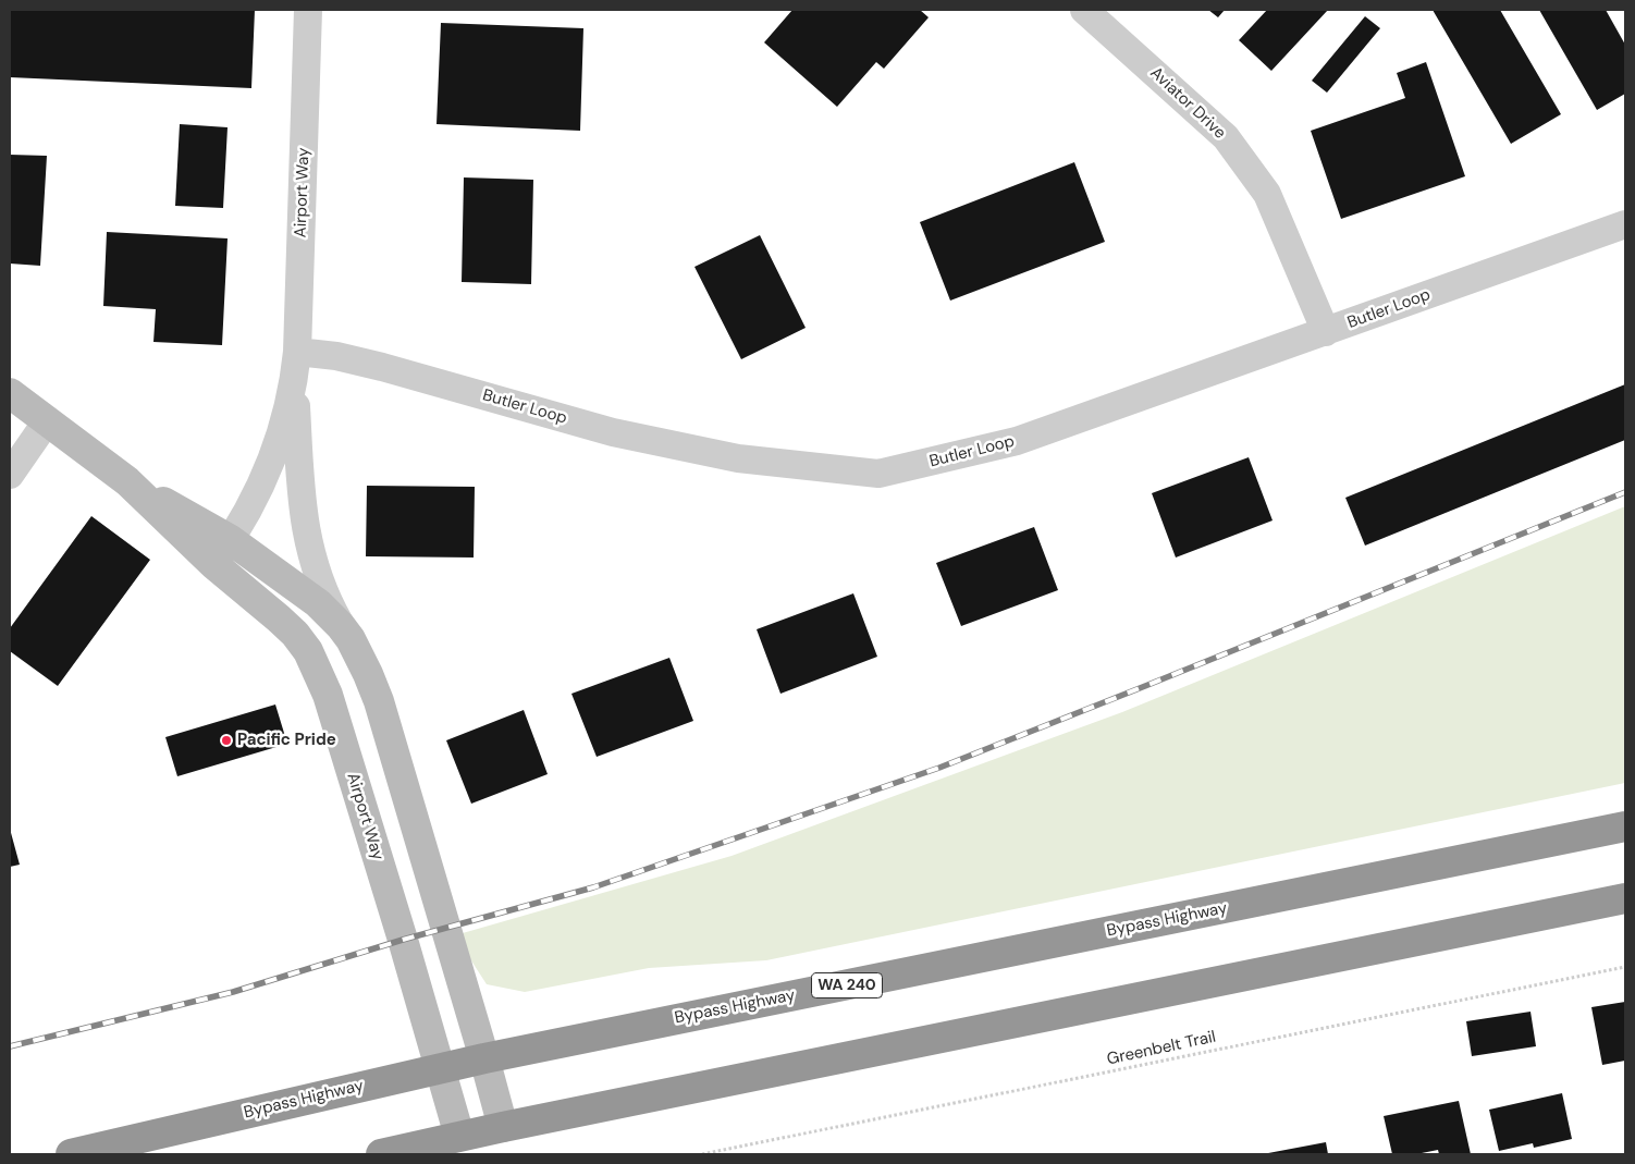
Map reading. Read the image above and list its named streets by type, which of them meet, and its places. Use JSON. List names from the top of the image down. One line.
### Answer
{"streets":{"highway":["Bypass Highway","WA 240"],"street":["Aviator Drive","Airport Way","Butler Loop"],"path":["Greenbelt Trail"]},"crossings":[["Aviator Drive","Butler Loop"],["Airport Way","Butler Loop"],["Airport Way","Bypass Highway"]],"places":["Pacific Pride"]}
